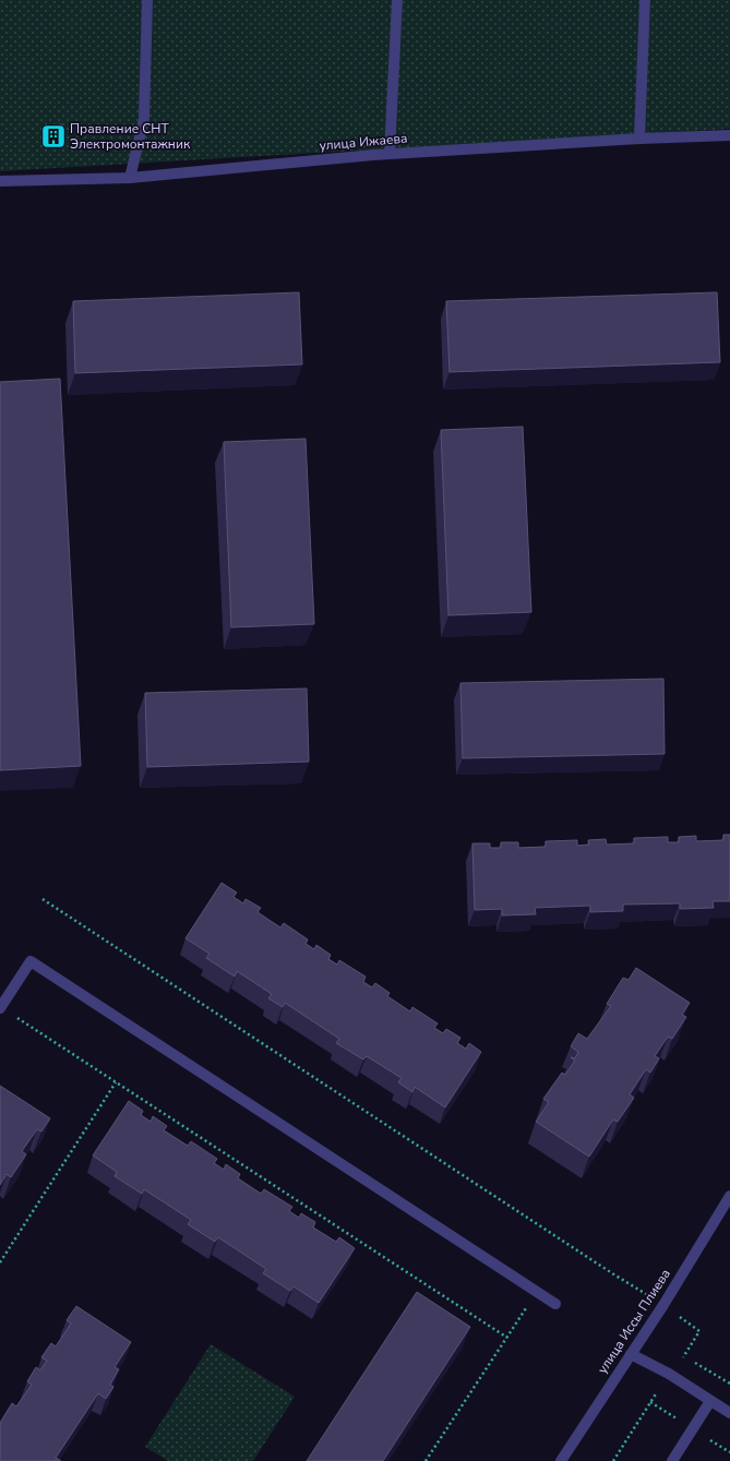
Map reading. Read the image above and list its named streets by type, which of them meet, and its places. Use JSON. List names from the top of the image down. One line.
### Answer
{"streets":{"street":["улица Ижаева","улица Иссы Плиева"]},"places":{"building":["Правление СНТ Электромонтажник"]}}
